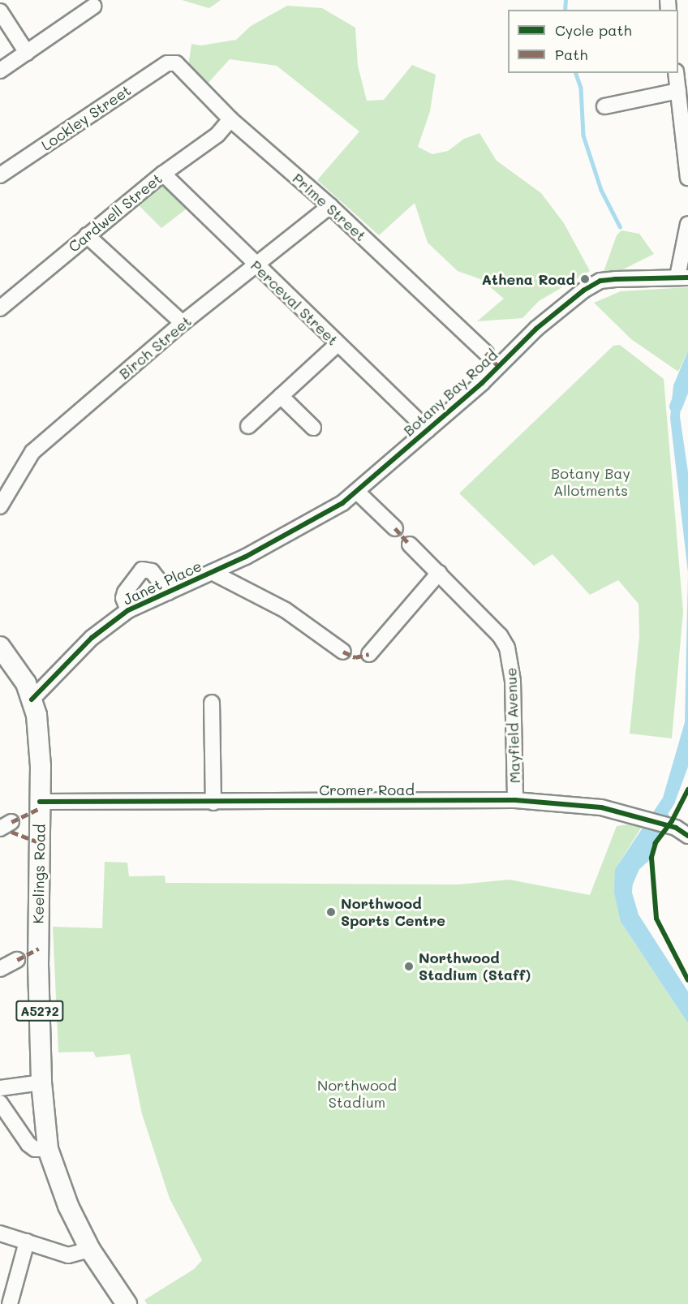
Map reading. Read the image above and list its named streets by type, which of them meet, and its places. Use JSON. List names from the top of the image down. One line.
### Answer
{"streets":{"main road":["Keelings Road","A5272"],"street":["Lockley Street","Prime Street","Cardwell Street","Perceval Street","Birch Street","Botany Bay Road","Janet Place","Mayfield Avenue","Cromer Road"]},"crossings":[["Lockley Street","Prime Street"],["Prime Street","Cardwell Street"],["Prime Street","Birch Street"],["Cardwell Street","Perceval Street"],["Perceval Street","Birch Street"],["Perceval Street","Botany Bay Road"],["Botany Bay Road","Janet Place"],["Janet Place","Keelings Road"],["Mayfield Avenue","Cromer Road"],["Cromer Road","Keelings Road"]],"parks":["Botany Bay Allotments","Northwood Stadium"],"places":["Athena Road","Northwood Sports Centre","Northwood Stadium (Staff)"],"legend":["Cycle path","Path"]}
